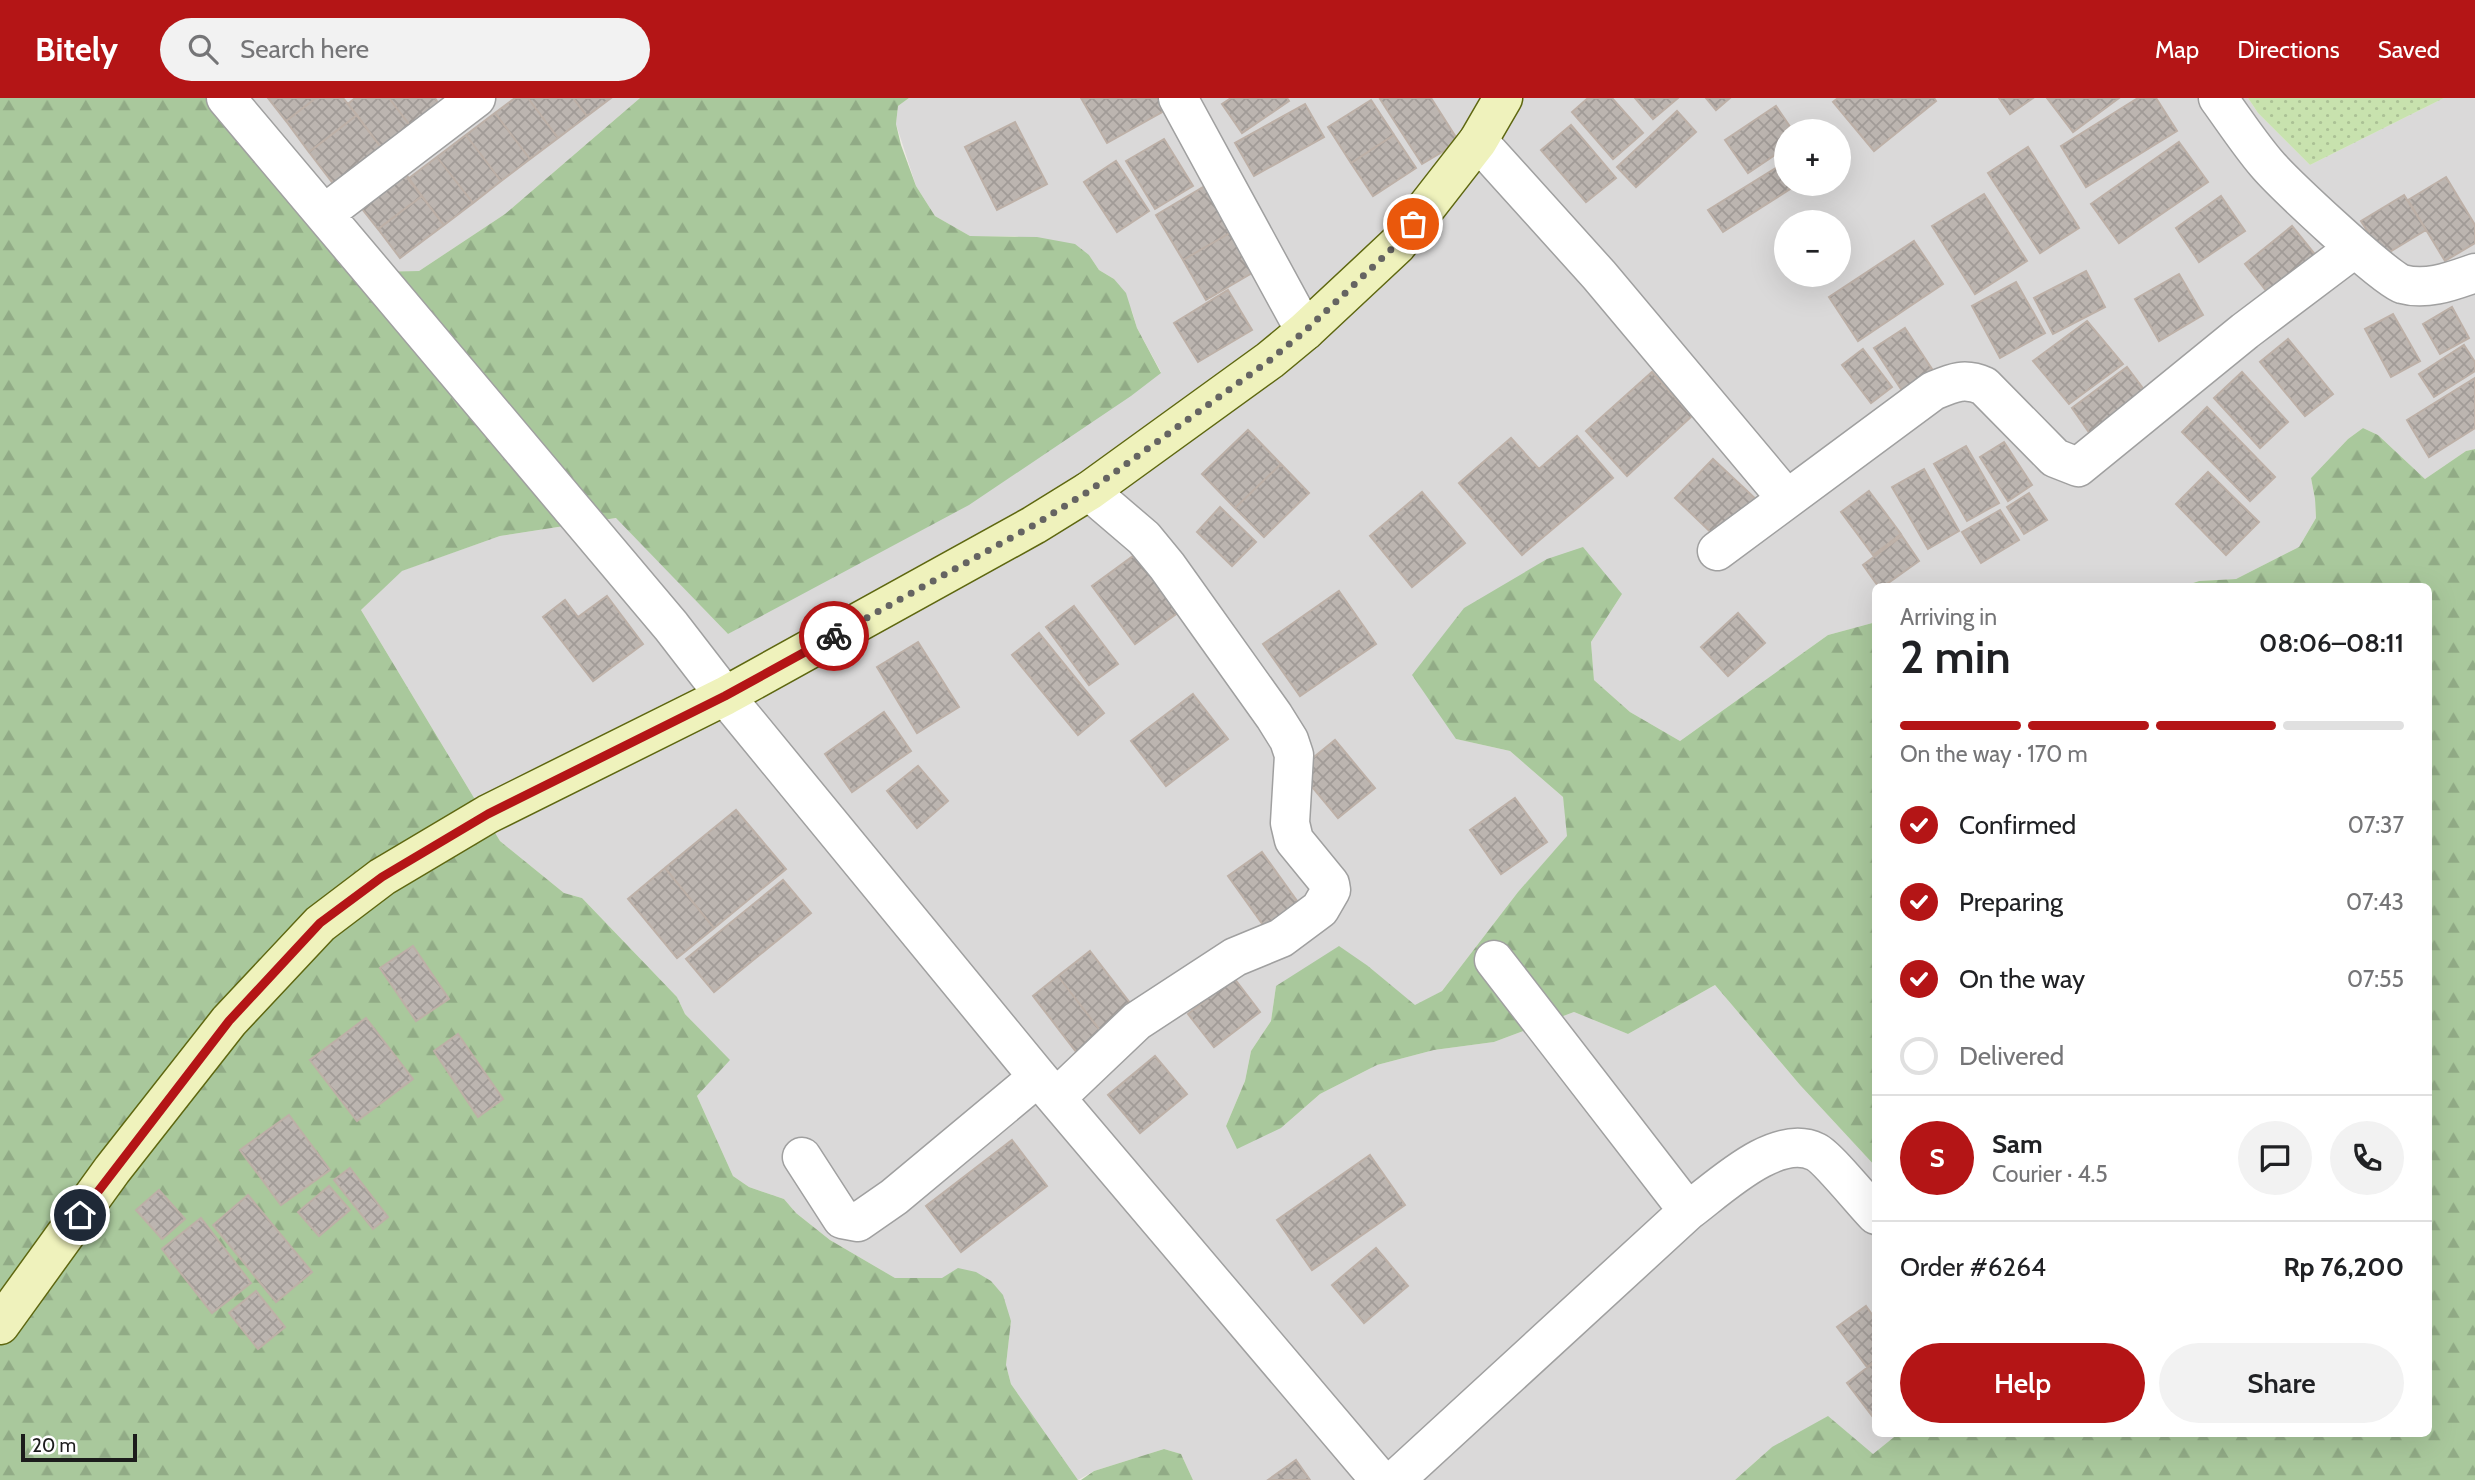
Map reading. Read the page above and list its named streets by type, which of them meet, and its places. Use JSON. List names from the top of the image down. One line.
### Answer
{"scale_bar":"20 m","page":{"header":"Bitely","search":"Search here","nav":["Map","Directions","Saved"],"map_buttons":["+","−"],"heading":["2 min","Arriving in","08:06–08:11"],"panel":["Sam","Courier · 4.5","Order #6264","Rp 76,200"],"bar":"On the way · 170 m","list":[["Confirmed","07:37"],["Preparing","07:43"],["On the way","07:55"],"Delivered"],"round":"S","buttons":["Help","Share"],"scale":"20 m"}}
